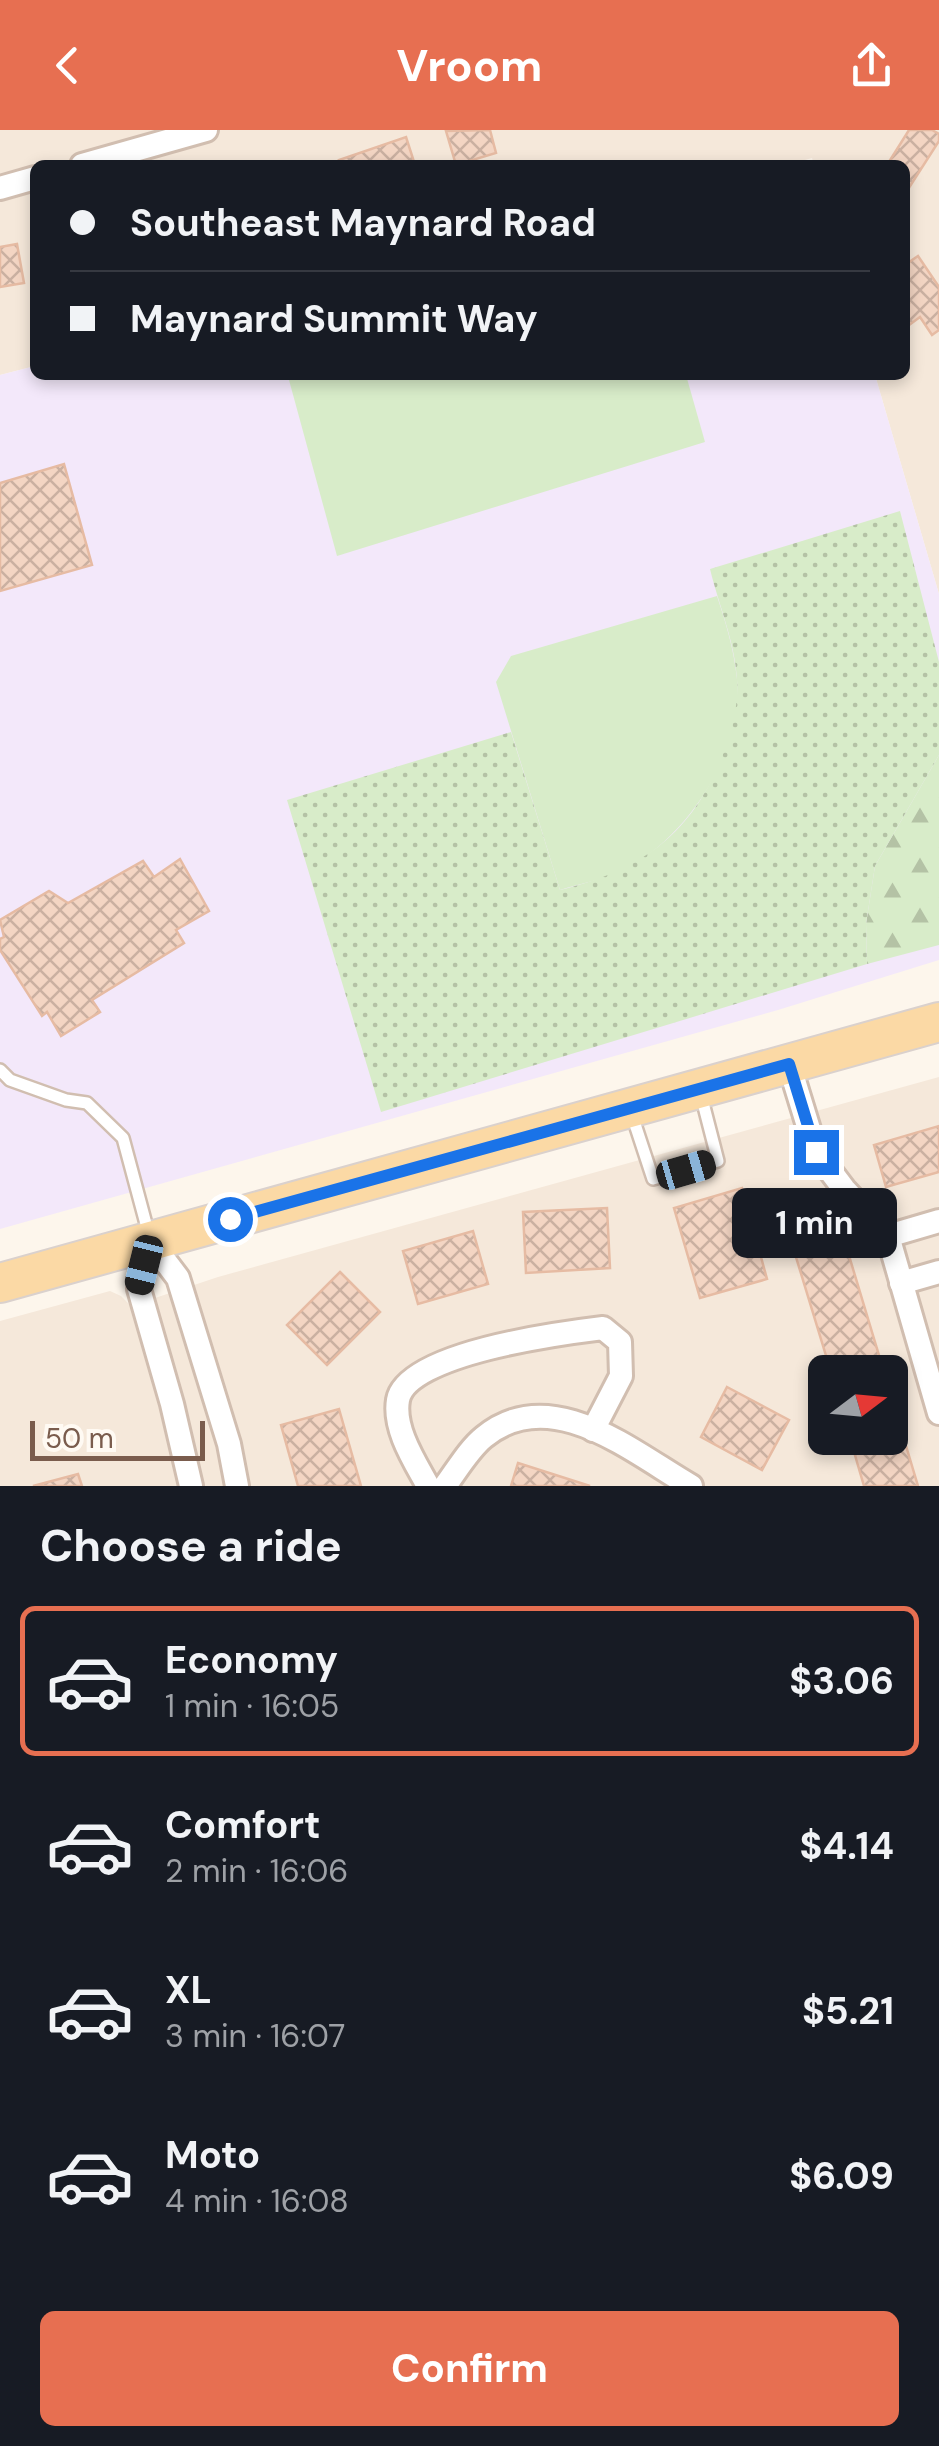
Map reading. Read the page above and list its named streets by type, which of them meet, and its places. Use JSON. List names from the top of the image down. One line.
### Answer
{"scale_bar":"50 m","north":"right","page":{"header":"Vroom","banner":["Southeast Maynard Road","Maynard Summit Way"],"bubble":"1 min","scale":"50 m","heading":"Choose a ride","list":[{"name":"Economy","note":"1 min · 16:05","value":"$3.06"},{"name":"Comfort","note":"2 min · 16:06","value":"$4.14"},{"name":"XL","note":"3 min · 16:07","value":"$5.21"},{"name":"Moto","note":"4 min · 16:08","value":"$6.09"}],"buttons":"Confirm"}}
